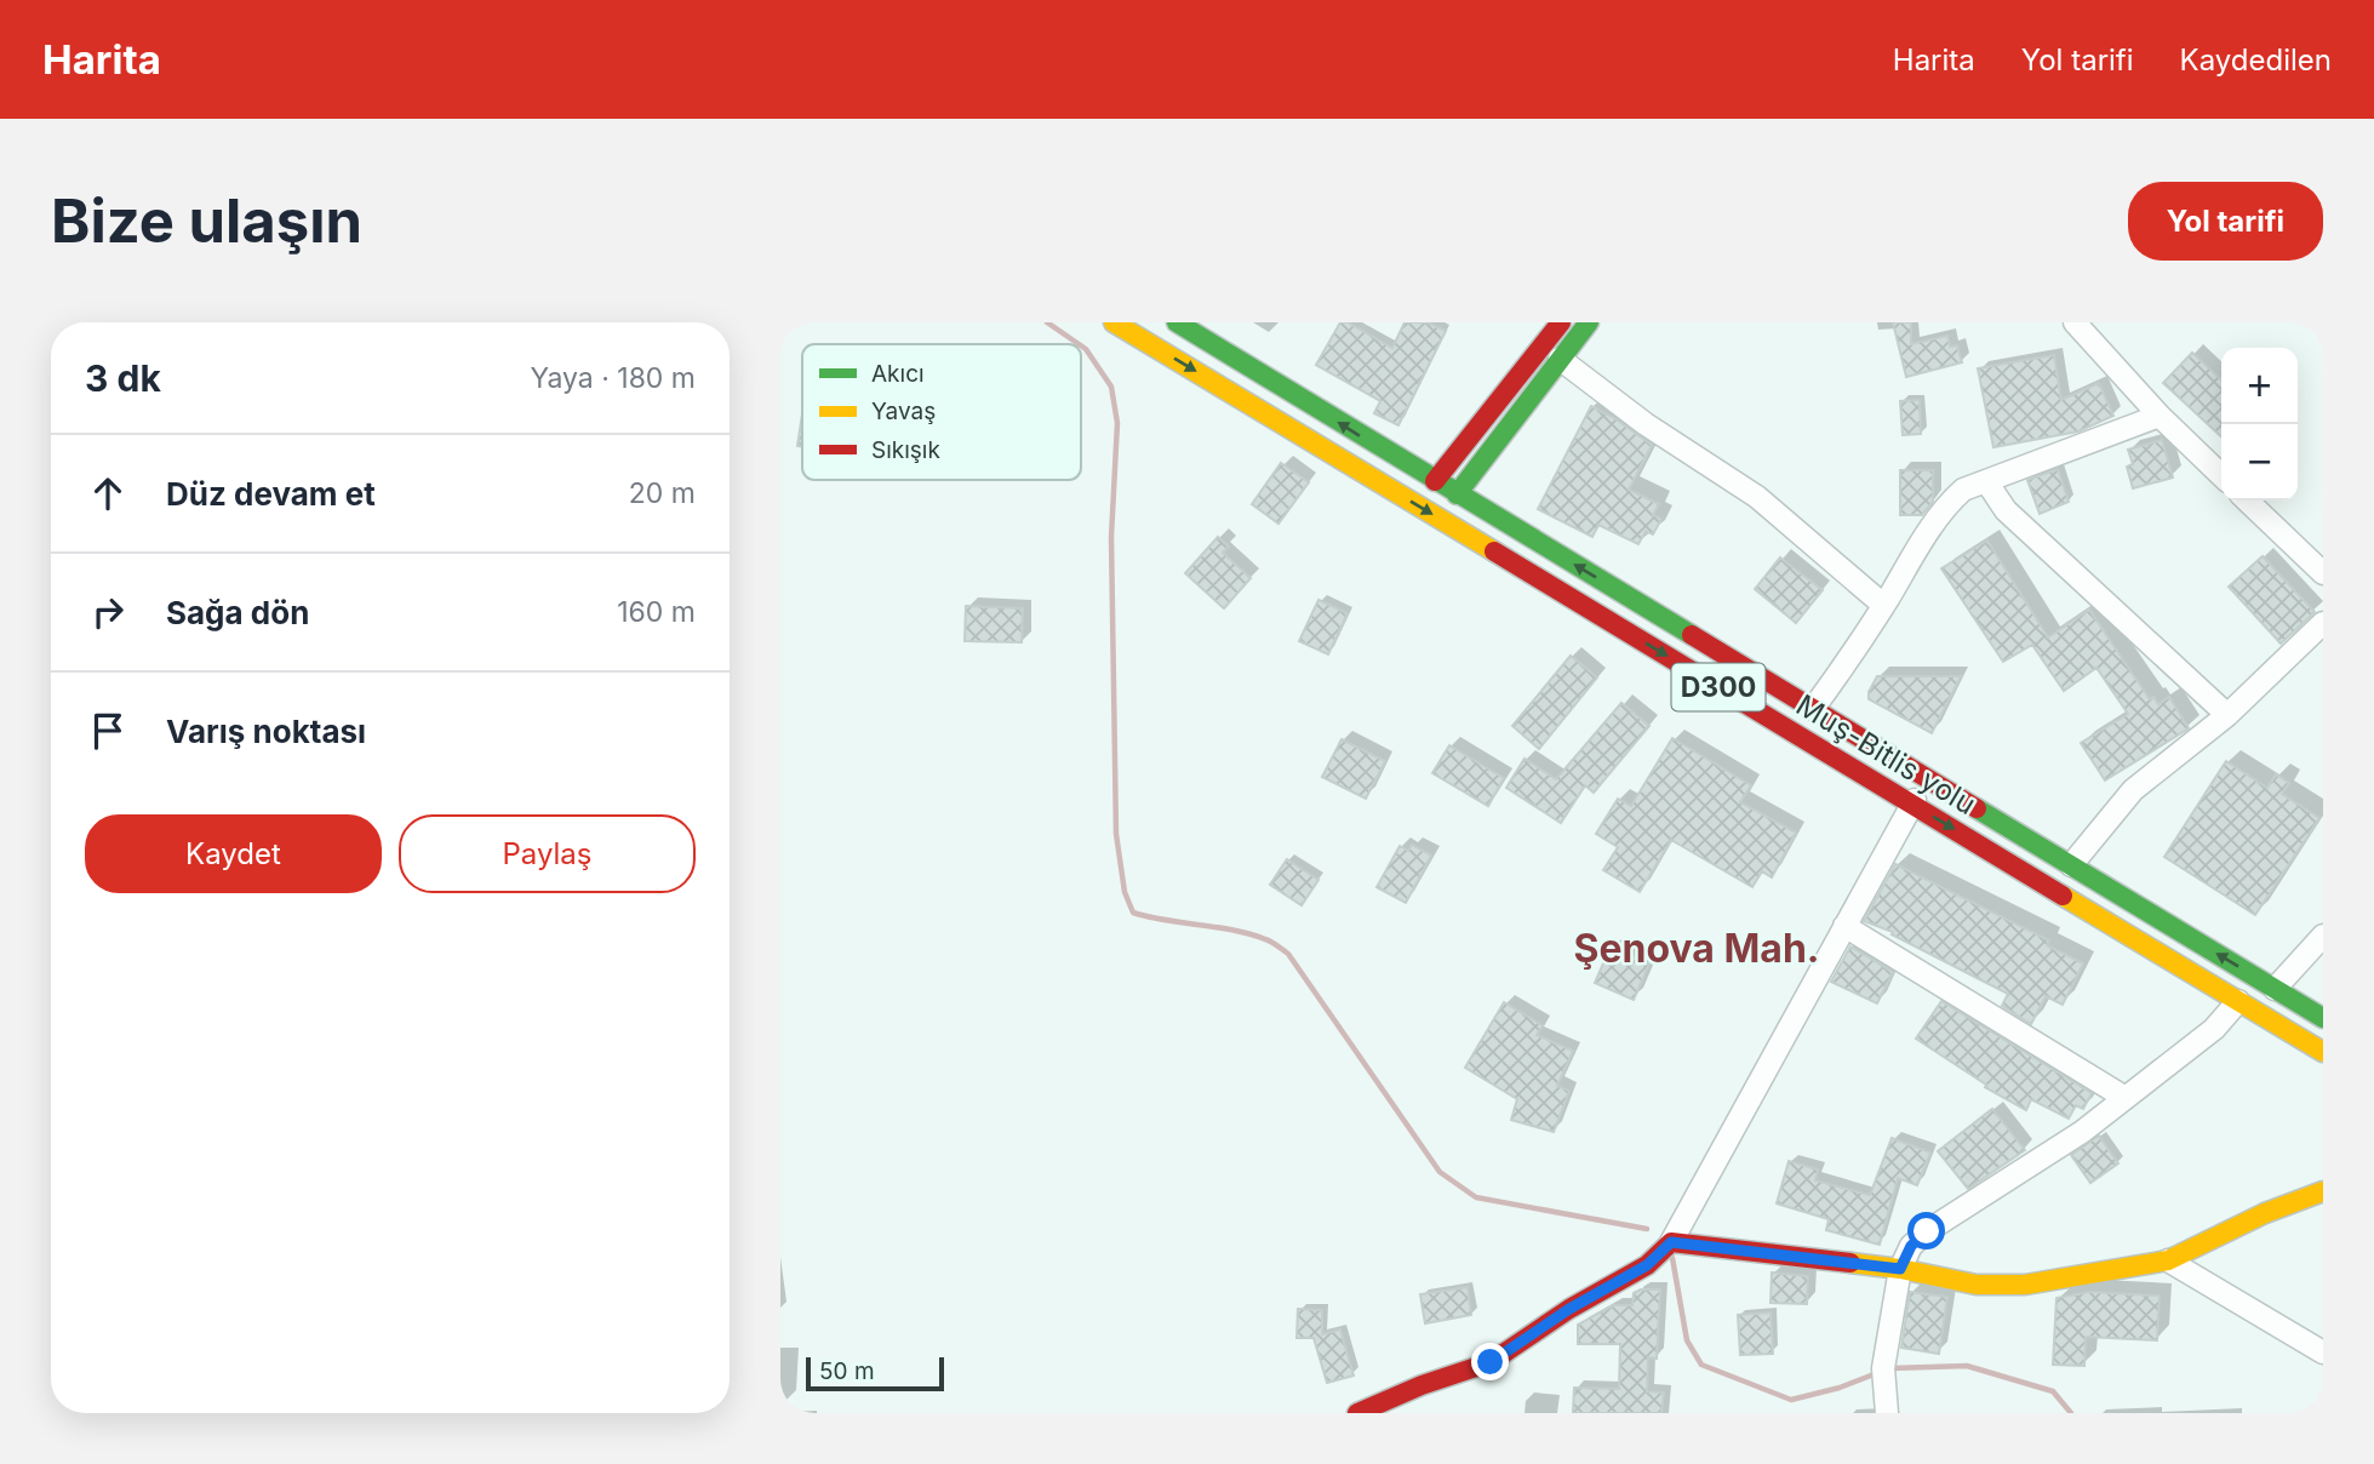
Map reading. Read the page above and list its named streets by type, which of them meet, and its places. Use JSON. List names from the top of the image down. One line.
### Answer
{"streets":{"main road":["D300","Muş-Bitlis yolu"]},"districts":["Şenova Mah."],"legend":["Akıcı","Yavaş","Sıkışık"],"scale_bar":"50 m","page":{"header":"Harita","nav":["Harita","Yol tarifi","Kaydedilen"],"buttons":["Yol tarifi",["Kaydet","Paylaş"]],"title":"Bize ulaşın","heading":["3 dk","Yaya · 180 m"],"map_buttons":["+","−"],"list":[["Düz devam et","20 m"],["Sağa dön","160 m"],"Varış noktası"],"scale":"50 m"}}
